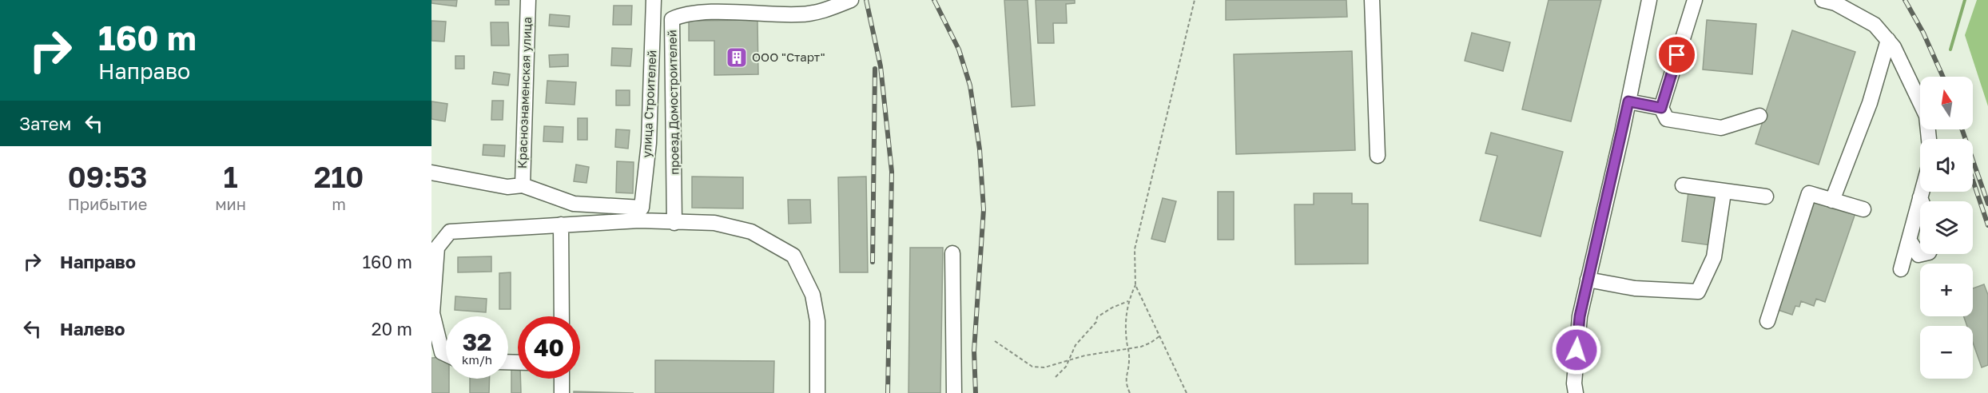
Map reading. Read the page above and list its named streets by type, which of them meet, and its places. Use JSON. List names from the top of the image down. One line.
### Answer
{"streets":{"street":["Краснознаменская улица","проезд Домостроителей","улица Строителей"]},"crossings":[["Краснознаменская улица","улица Строителей"]],"places":{"building":["ООО \"Старт\""]},"north":"top","page":{"turn":["160 m","Направо"],"map_buttons":["+","−"],"then":"Затем","eta":["09:53","Прибытие","1","мин","210","m"],"list":[{"name":"Направо","value":"160 m"},{"name":"Налево","value":"20 m"}],"speed":"32 km/h","limit":"40"}}
